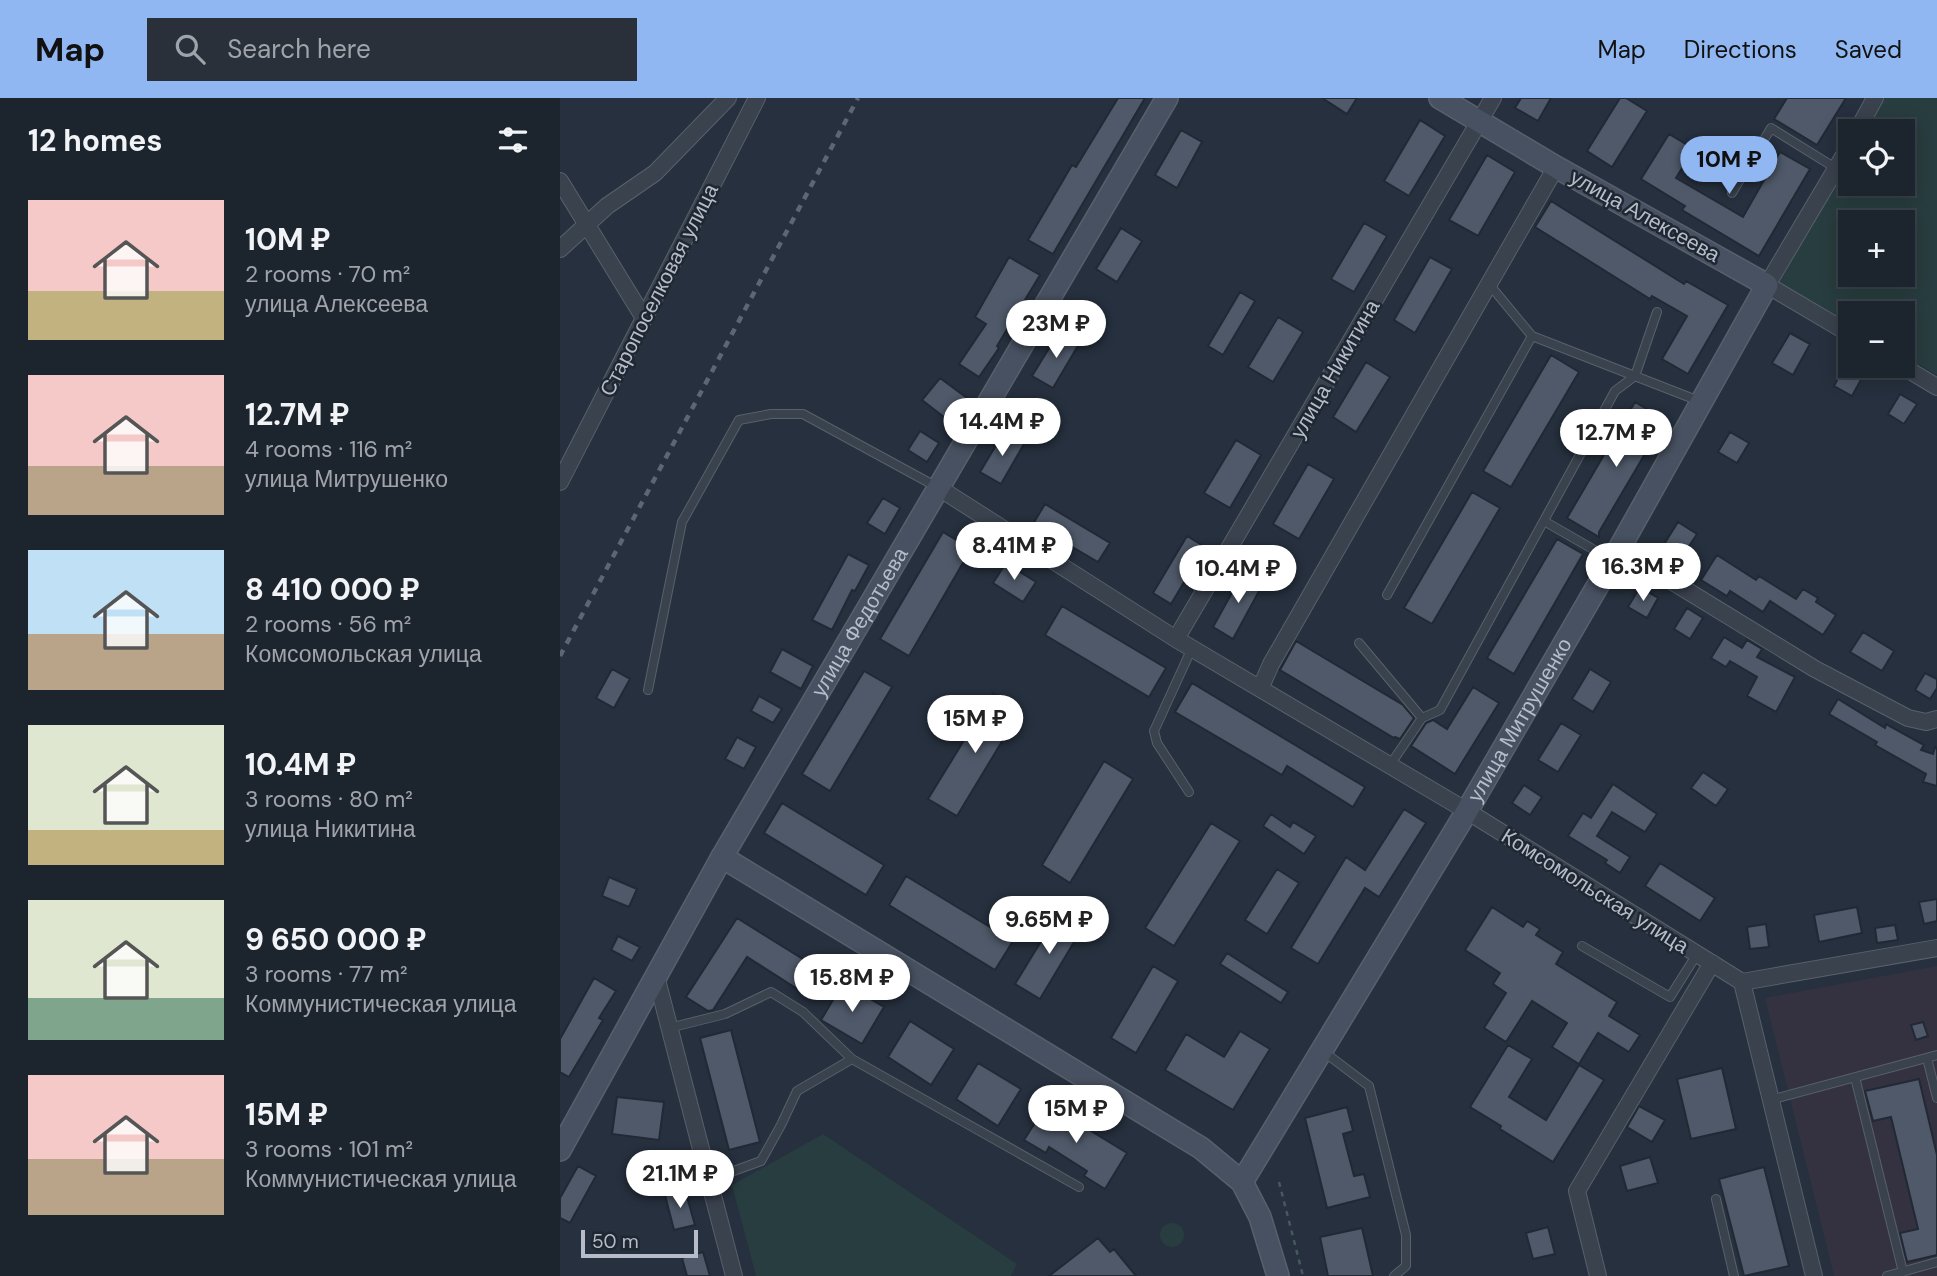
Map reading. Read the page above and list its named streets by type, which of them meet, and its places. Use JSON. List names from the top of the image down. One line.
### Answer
{"streets":{"main road":["улица Алексеева","улица Федотьева","улица Митрушенко"],"street":["Старопоселковая улица","улица Никитина","Комсомольская улица"]},"crossings":[["улица Алексеева","улица Никитина"],["улица Алексеева","улица Митрушенко"],["улица Никитина","Комсомольская улица"],["улица Федотьева","Комсомольская улица"],["улица Митрушенко","Комсомольская улица"]],"scale_bar":"50 m","page":{"header":"Map","search":"Search here","nav":["Map","Directions","Saved"],"heading":"12 homes","map_buttons":["+","−"],"price":["10M ₽","23M ₽","14.4M ₽","12.7M ₽","8.41M ₽","16.3M ₽","10.4M ₽","15M ₽","9.65M ₽","15.8M ₽","15M ₽","21.1M ₽"],"list":[{"name":"10M ₽","note":"2 rooms · 70 m² · улица Алексеева"},{"name":"12.7M ₽","note":"4 rooms · 116 m² · улица Митрушенко"},{"name":"8 410 000 ₽","note":"2 rooms · 56 m² · Комсомольская улица"},{"name":"10.4M ₽","note":"3 rooms · 80 m² · улица Никитина"},{"name":"9 650 000 ₽","note":"3 rooms · 77 m² · Коммунистическая улица"},{"name":"15M ₽","note":"3 rooms · 101 m² · Коммунистическая улица"}],"scale":"50 m"}}
